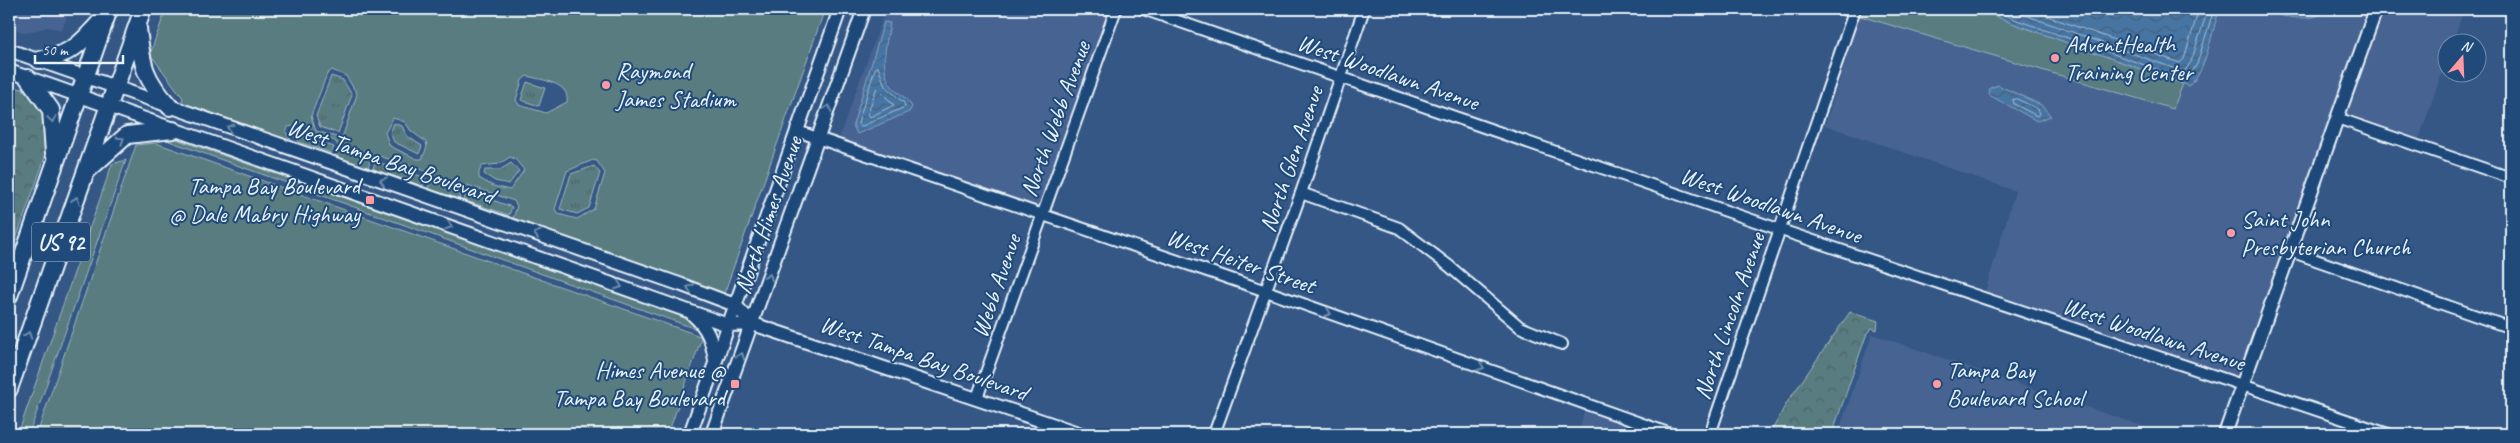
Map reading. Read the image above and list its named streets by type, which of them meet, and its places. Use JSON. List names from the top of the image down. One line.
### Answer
{"streets":{"main road":["US 92"],"street":["West Woodlawn Avenue","North Webb Avenue","North Glen Avenue","West Tampa Bay Boulevard","North Himes Avenue","West Heiter Street","Webb Avenue","North Lincoln Avenue"]},"crossings":[["West Woodlawn Avenue","North Glen Avenue"],["West Woodlawn Avenue","North Lincoln Avenue"],["North Webb Avenue","West Heiter Street"],["North Webb Avenue","Webb Avenue"],["North Glen Avenue","West Heiter Street"],["West Tampa Bay Boulevard","North Himes Avenue"],["West Tampa Bay Boulevard","US 92"],["West Tampa Bay Boulevard","Webb Avenue"],["North Himes Avenue","West Heiter Street"],["West Heiter Street","Webb Avenue"]],"places":{"other":["AdventHealth Training Center","Raymond James Stadium","Saint John Presbyterian Church","Tampa Bay Boulevard School"],"transit":["Tampa Bay Boulevard @ Dale Mabry Highway","Himes Avenue @ Tampa Bay Boulevard"]},"scale_bar":"50 m","north":"top"}
